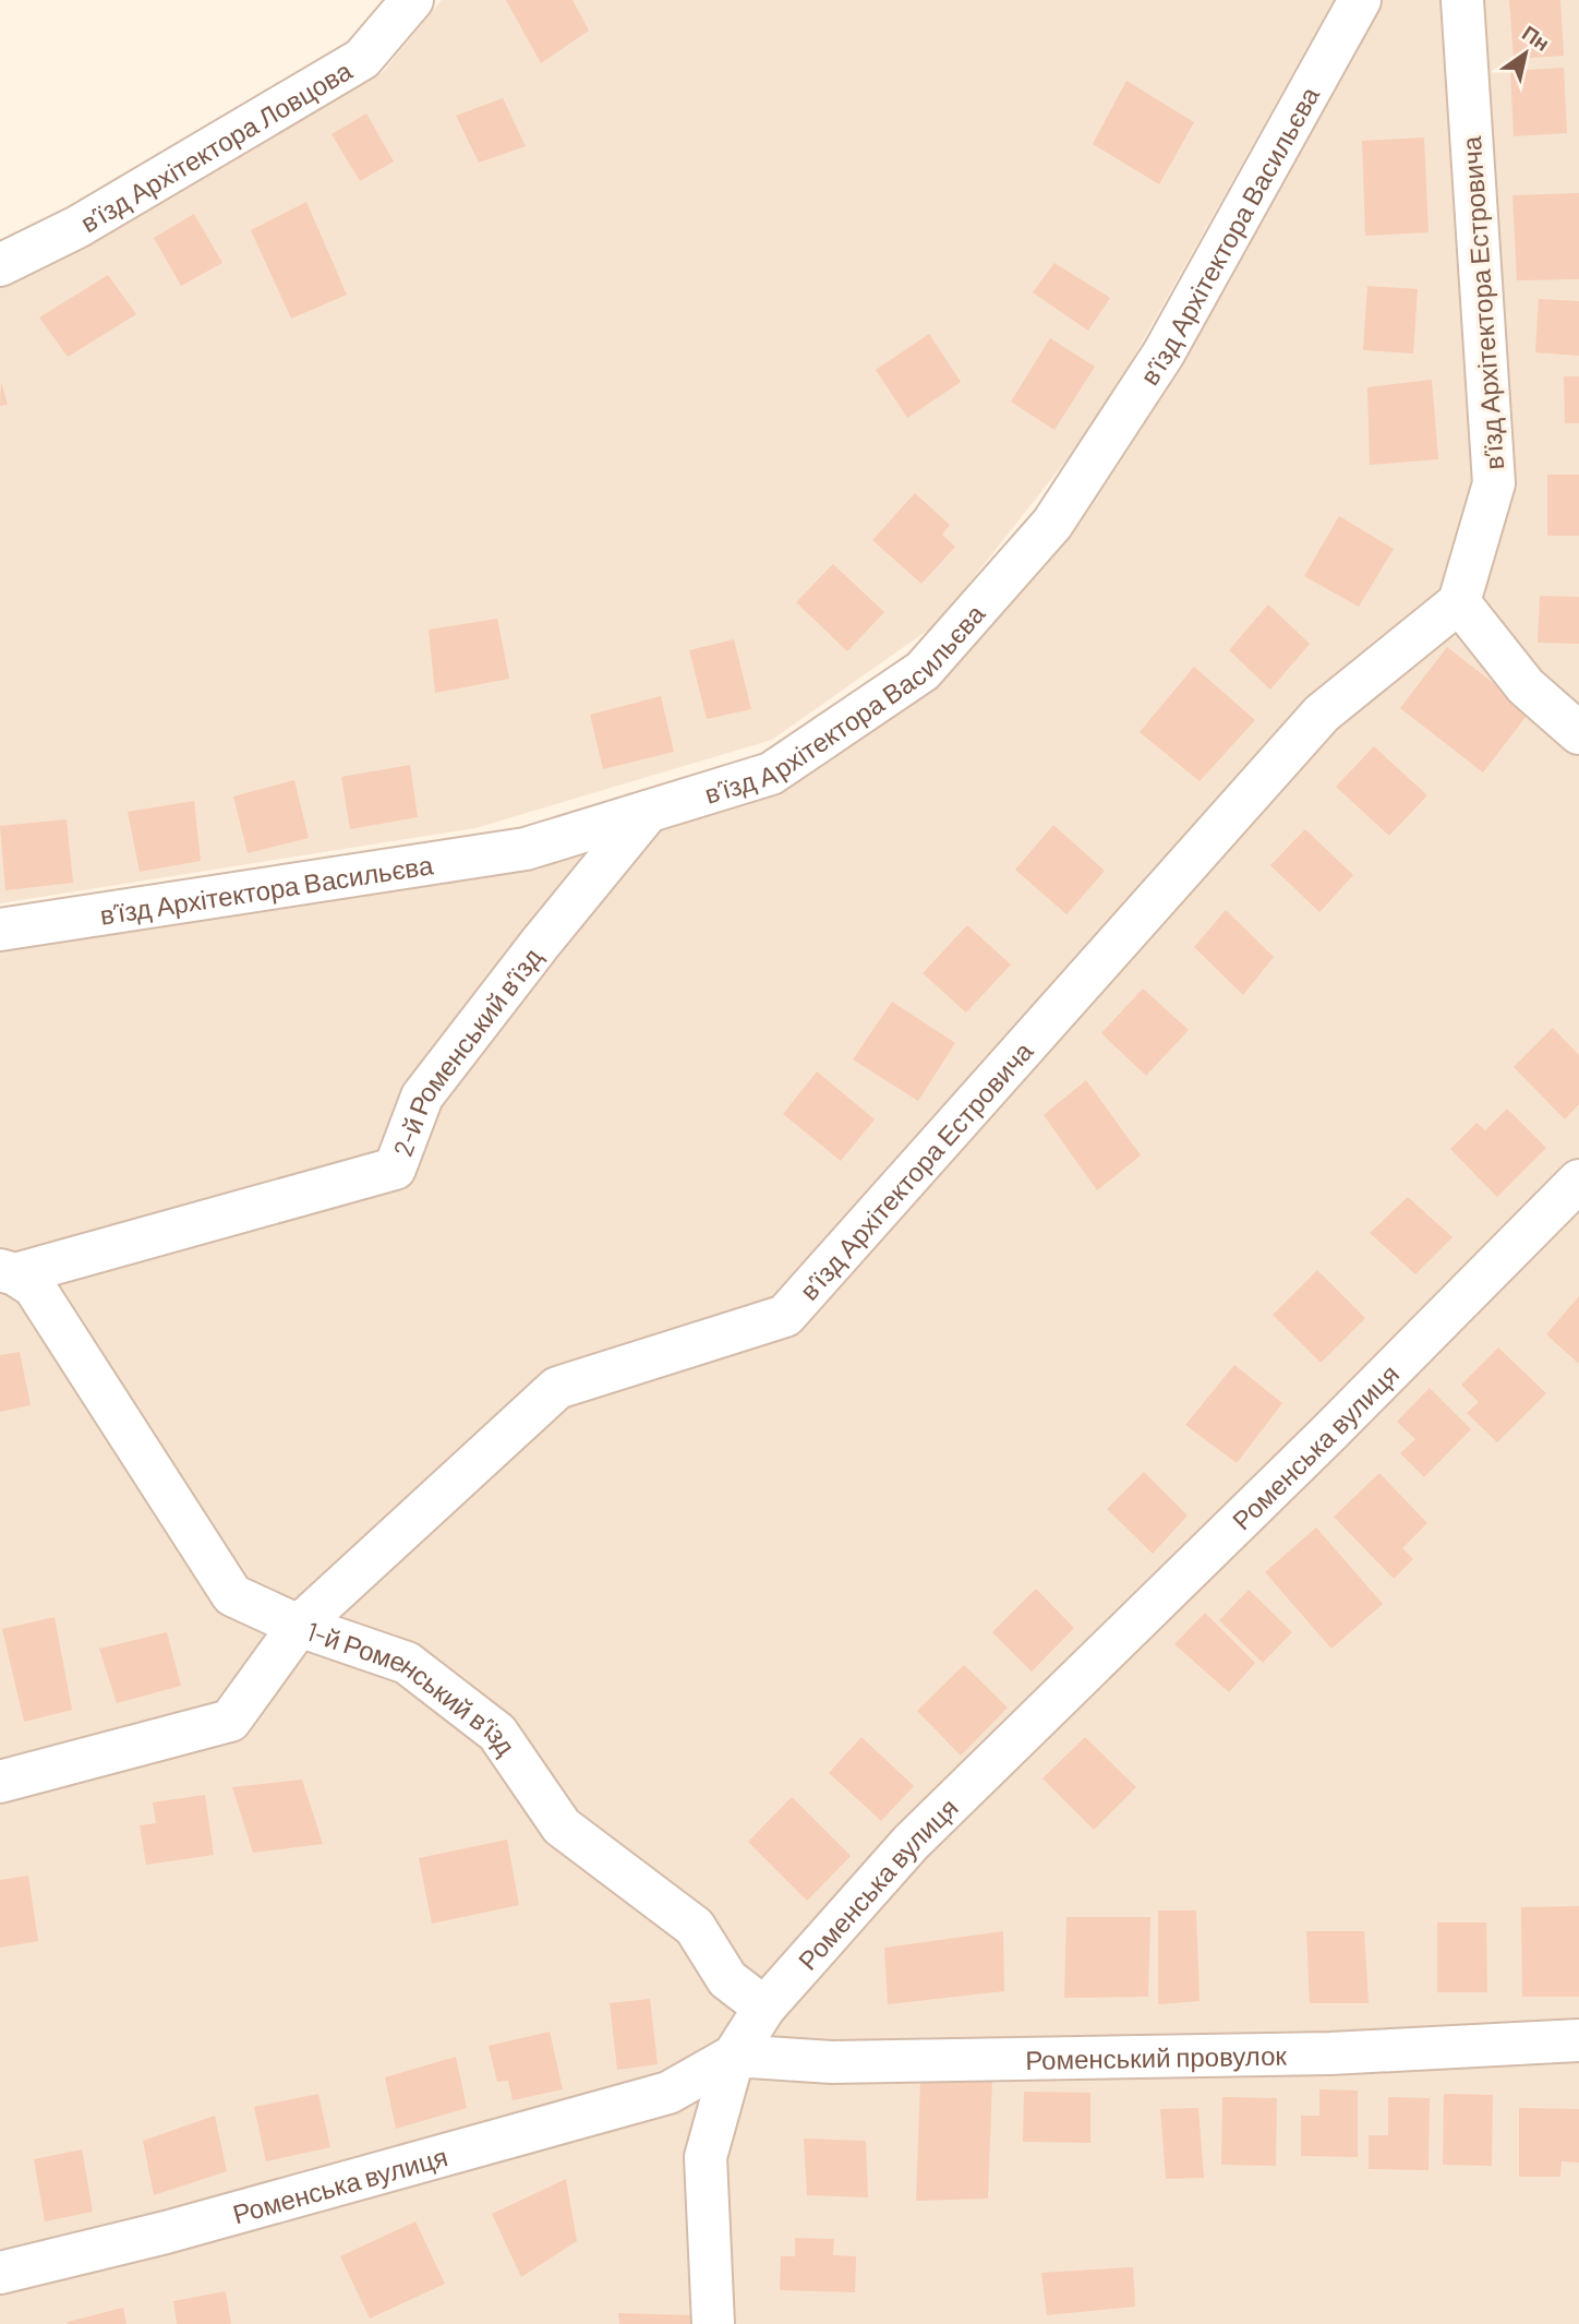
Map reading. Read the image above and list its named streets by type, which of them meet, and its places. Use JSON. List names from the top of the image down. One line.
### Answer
{"streets":{"street":["в’їзд Архітектора Ловцова","в’їзд Архітектора Васильєва","в’їзд Архітектора Естровича","2-й Роменський в’їзд","Роменська вулиця","1-й Роменський в’їзд","Роменський провулок"]},"crossings":[["в’їзд Архітектора Васильєва","2-й Роменський в’їзд"],["в’їзд Архітектора Естровича","2-й Роменський в’їзд"],["в’їзд Архітектора Естровича","1-й Роменський в’їзд"],["2-й Роменський в’їзд","1-й Роменський в’їзд"],["Роменська вулиця","1-й Роменський в’їзд"],["Роменська вулиця","Роменський провулок"]],"north":"top right"}
